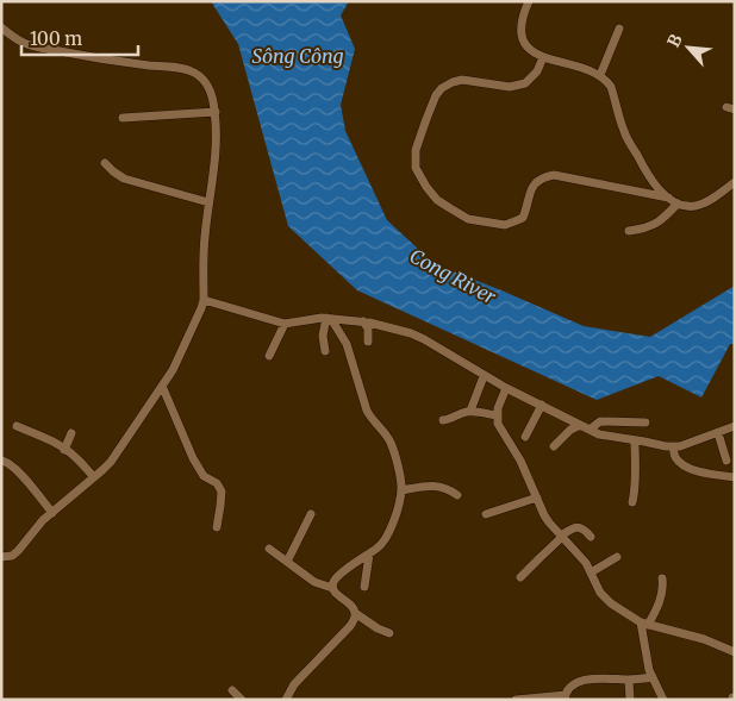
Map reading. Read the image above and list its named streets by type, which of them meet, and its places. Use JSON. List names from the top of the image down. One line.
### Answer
{"water":["Sông Công","Cong River"],"scale_bar":"100 m","north":"top left"}
